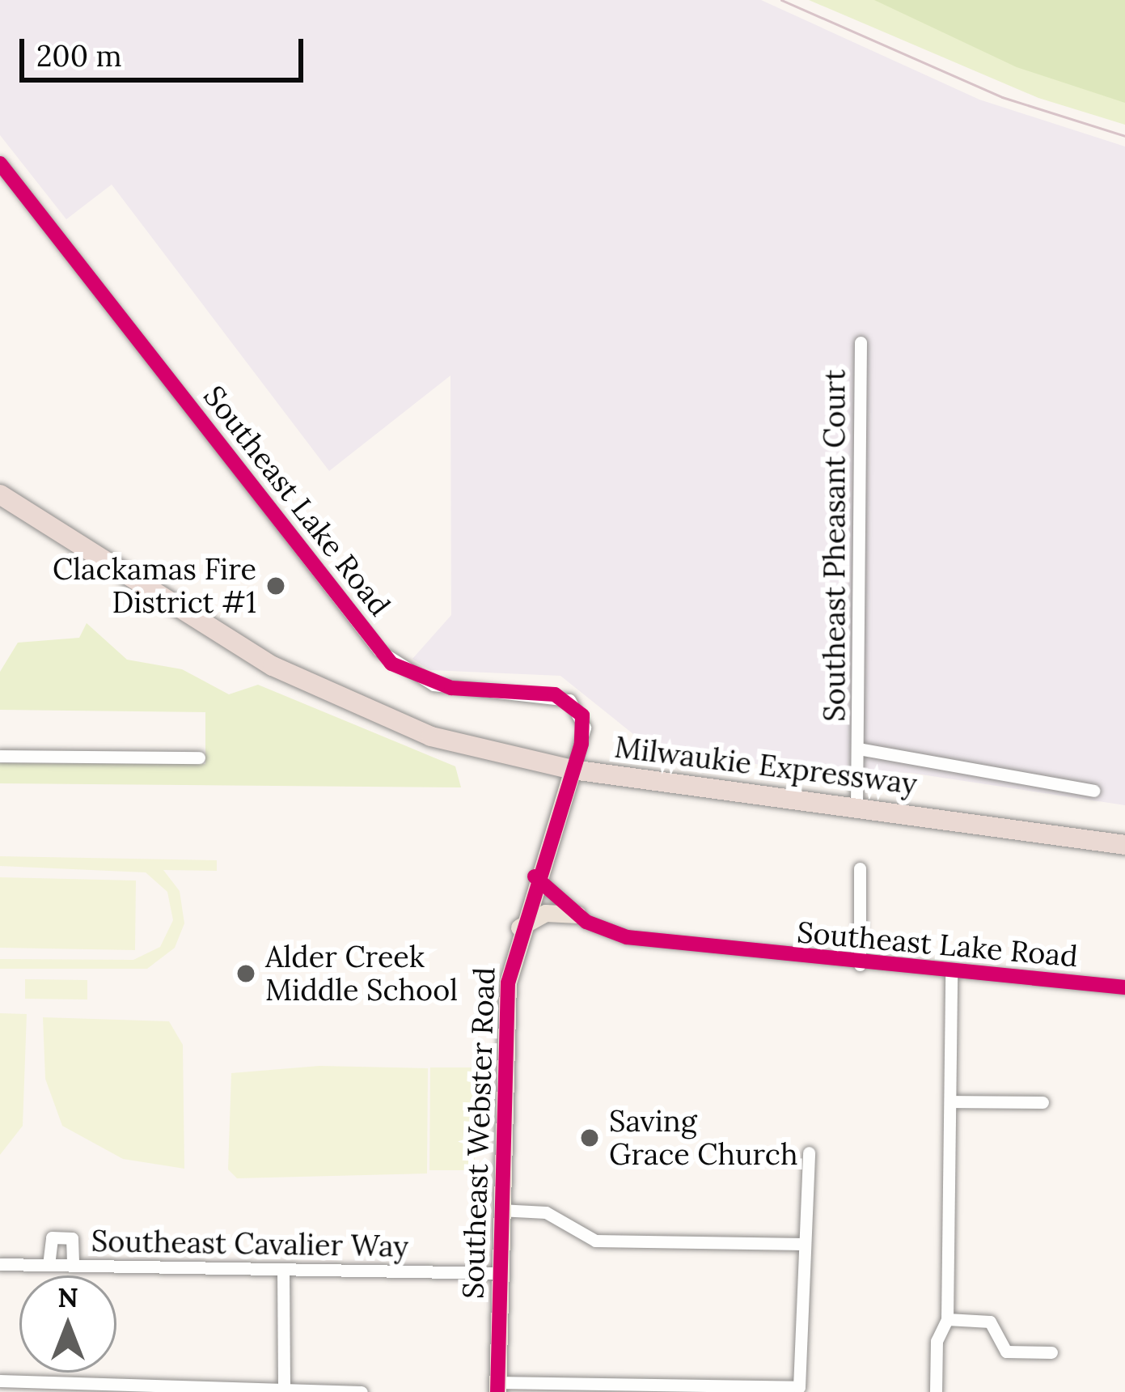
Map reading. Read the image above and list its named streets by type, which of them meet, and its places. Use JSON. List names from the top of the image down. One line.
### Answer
{"streets":{"highway":["Milwaukie Expressway"],"main road":["Southeast Webster Road"],"street":["Southeast Lake Road","Southeast Pheasant Court","Southeast Cavalier Way"]},"crossings":[["Southeast Lake Road","Milwaukie Expressway"],["Southeast Lake Road","Southeast Webster Road"],["Southeast Pheasant Court","Milwaukie Expressway"],["Milwaukie Expressway","Southeast Webster Road"],["Southeast Webster Road","Southeast Cavalier Way"]],"places":["Clackamas Fire District #1","Alder Creek Middle School","Saving Grace Church"],"scale_bar":"200 m","north":"top"}
